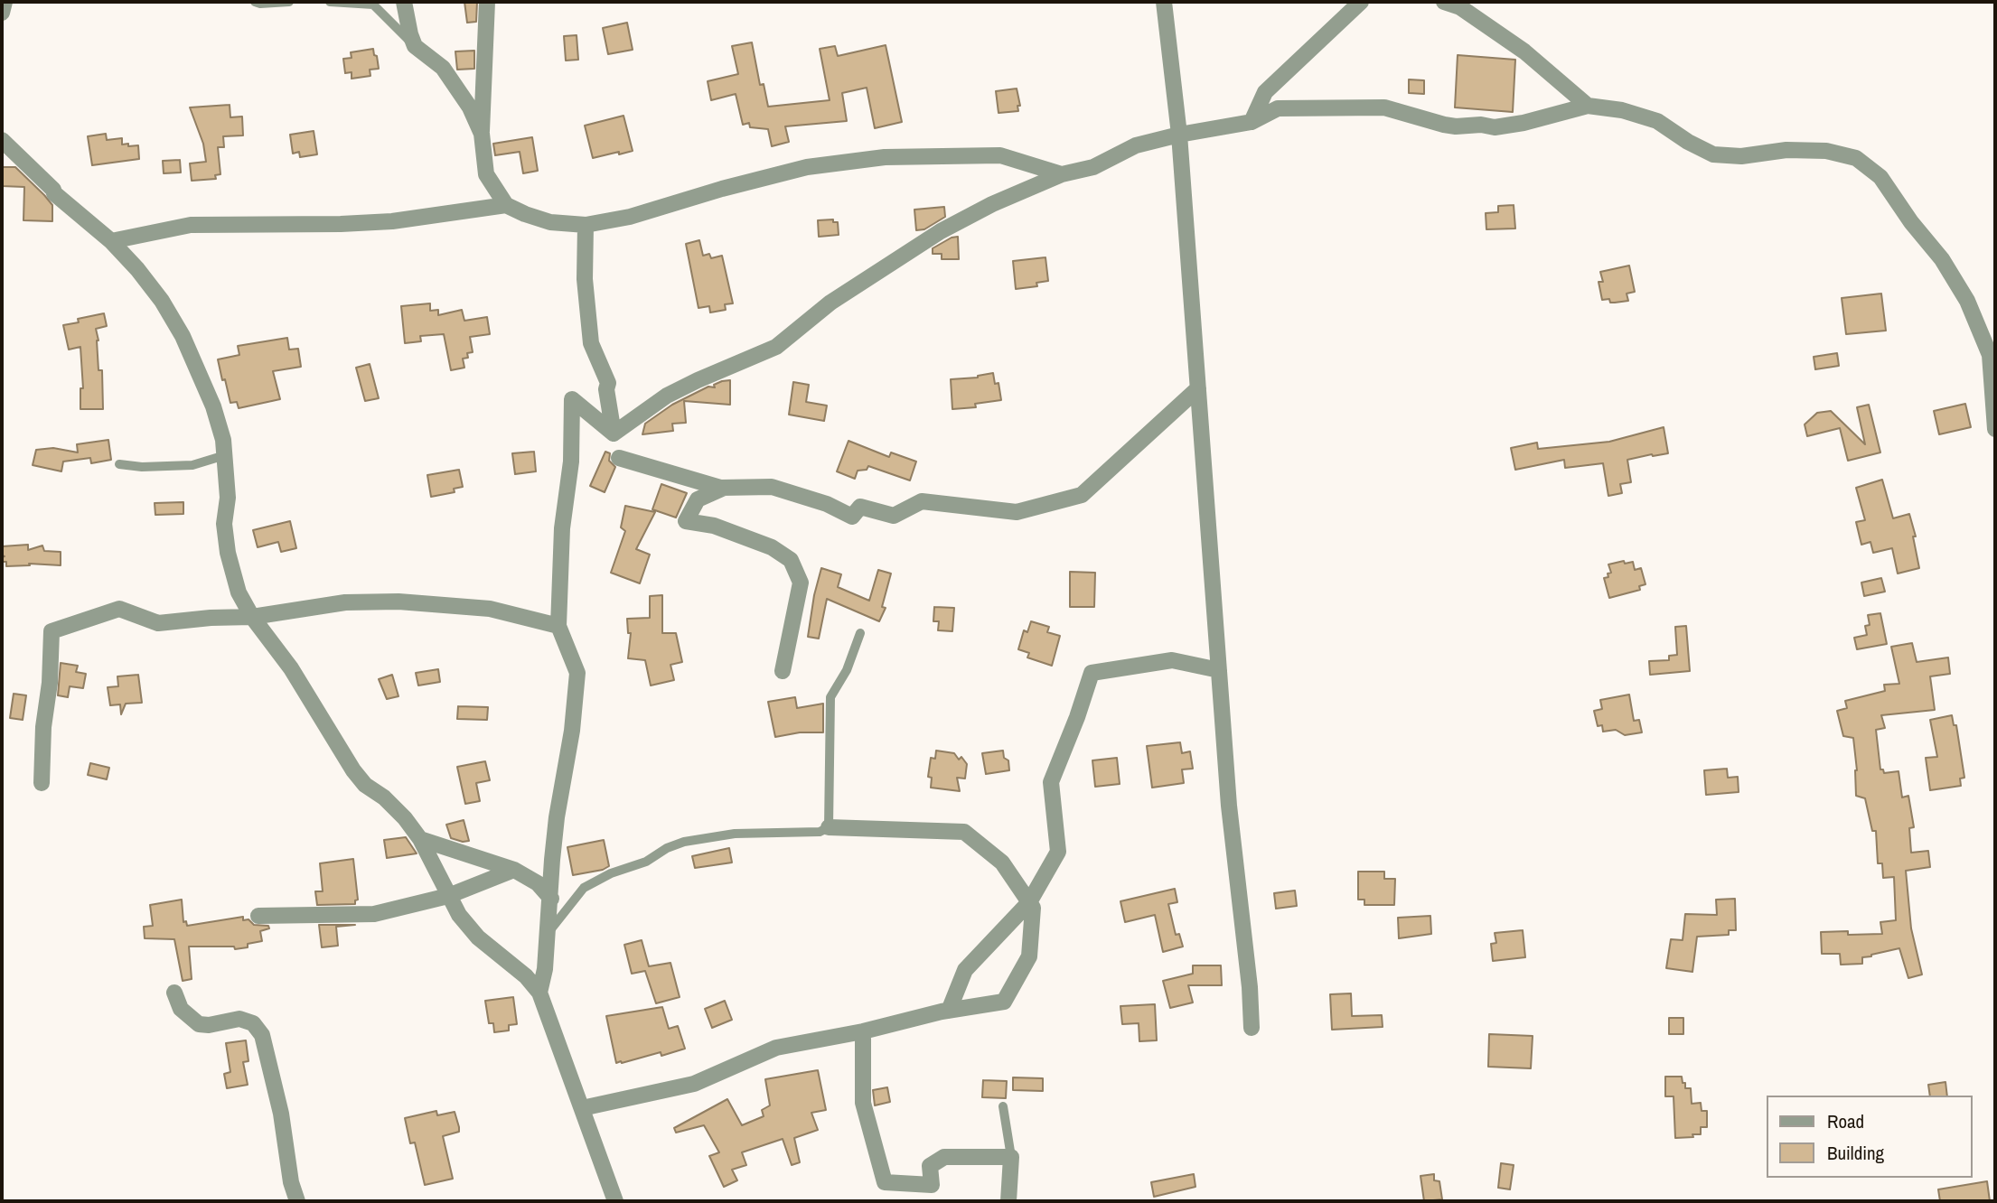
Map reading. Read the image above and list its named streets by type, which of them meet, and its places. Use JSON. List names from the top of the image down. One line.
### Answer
{"legend":["Road","Building"]}
